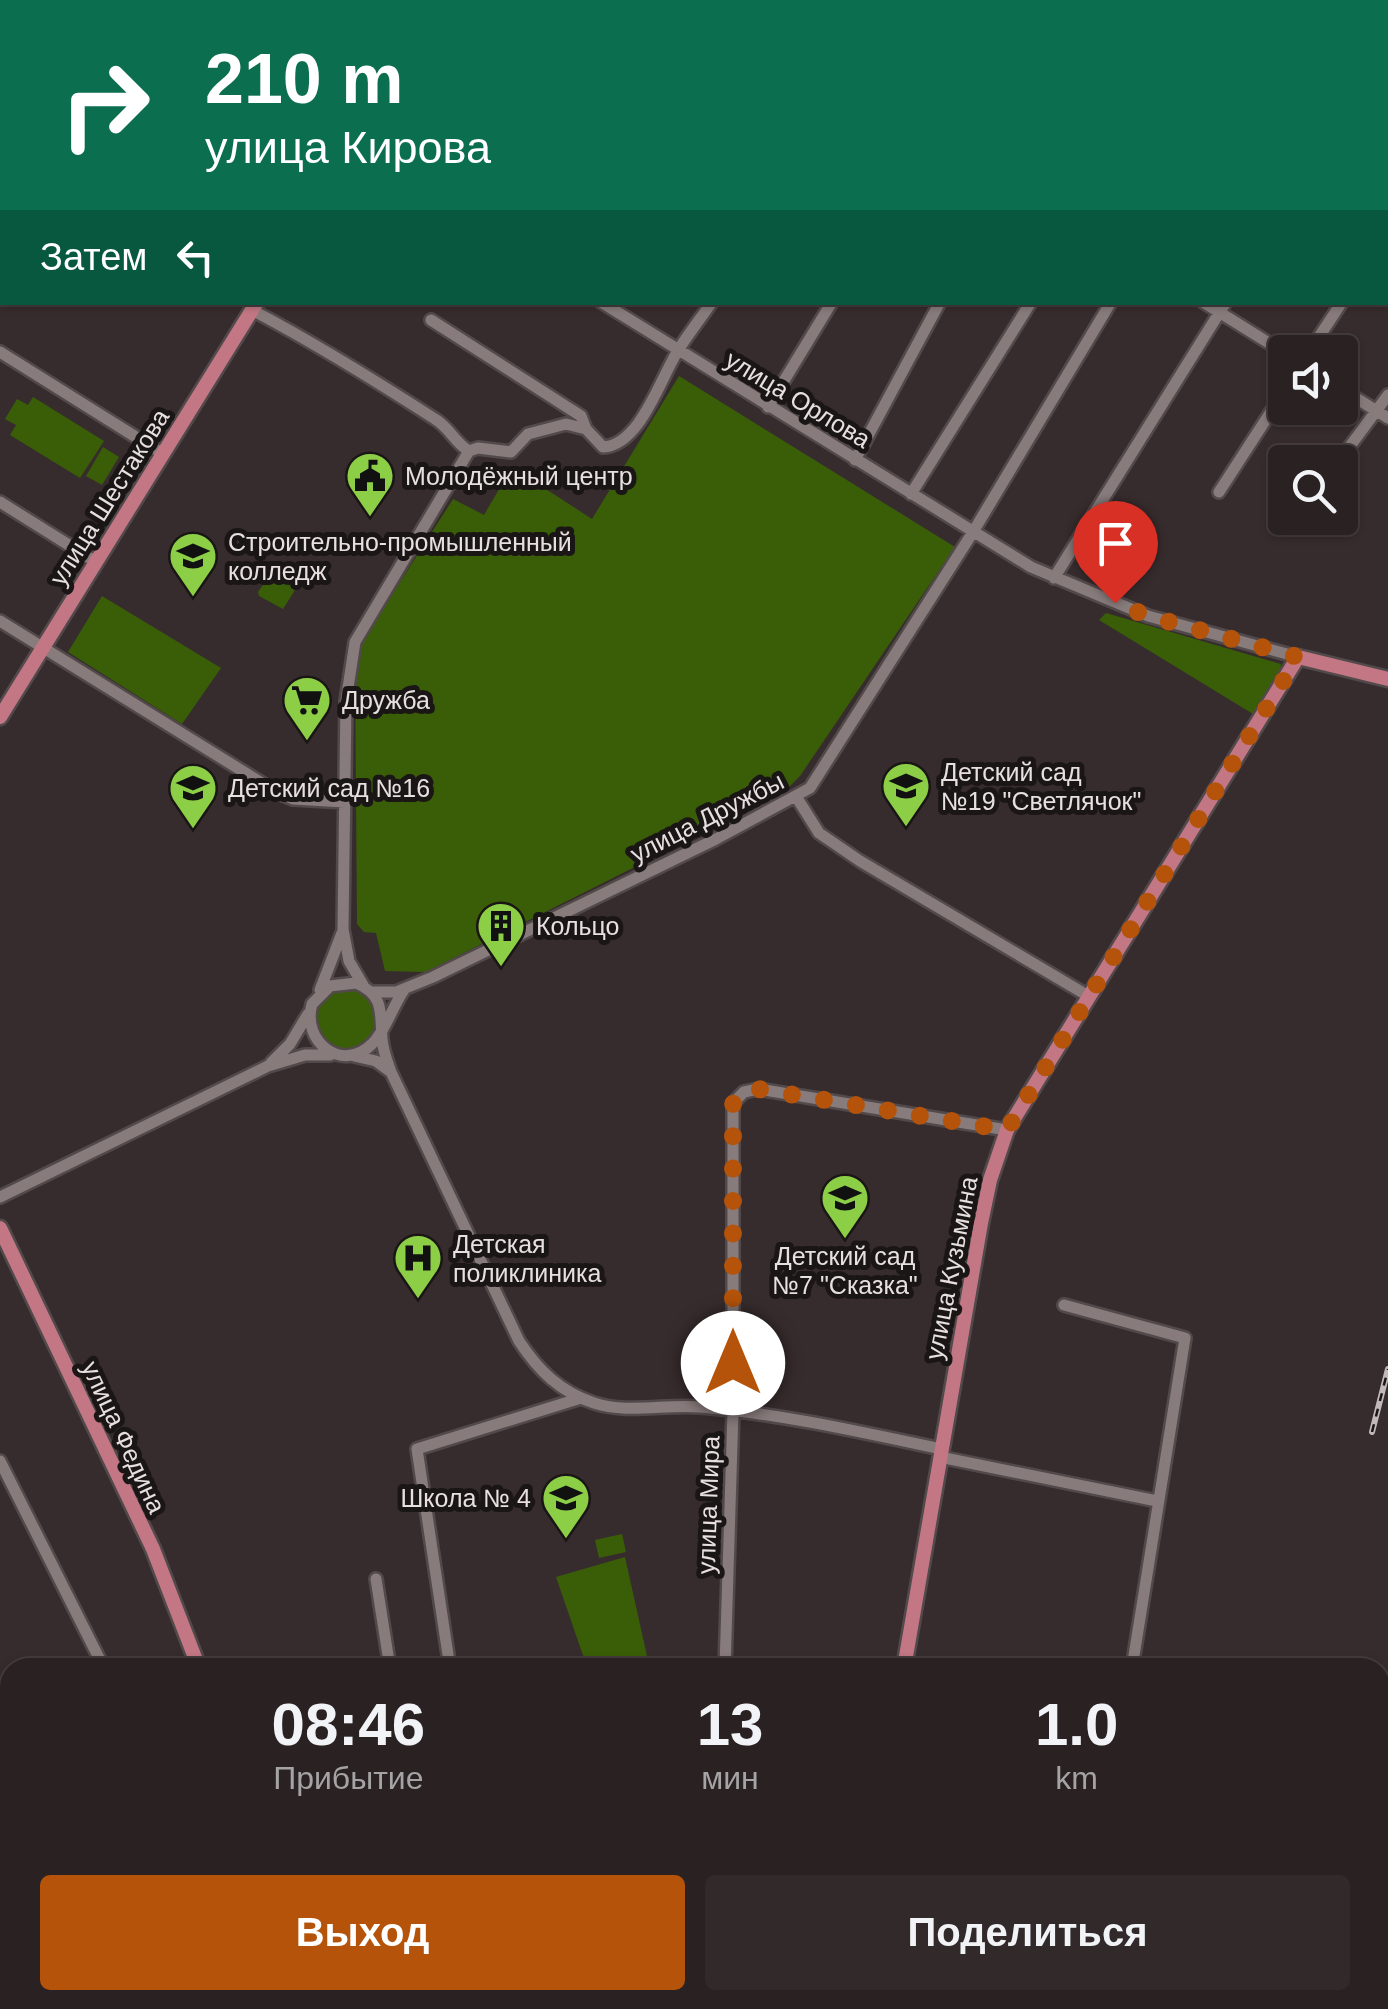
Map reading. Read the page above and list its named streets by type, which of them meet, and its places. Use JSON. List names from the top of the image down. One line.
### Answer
{"streets":{"main road":["улица Шестакова","улица Кузьмина","улица Федина"],"street":["улица Орлова","улица Дружбы","улица Мира"]},"crossings":[["улица Орлова","улица Дружбы"],["улица Орлова","улица Кузьмина"],["улица Кузьмина","улица Мира"]],"places":{"public building":["Молодёжный центр"],"school or university":["Строительно-промышленный колледж","Детский сад №19 \"Светлячок\"","Детский сад №16","Детский сад №7 \"Сказка\"","Школа № 4"],"supermarket":["Дружба"],"building":["Кольцо"],"hospital":["Детская поликлиника"]},"page":{"turn":["210 m","улица Кирова"],"then":"Затем","eta":["08:46","Прибытие","13","мин","1.0","km"],"buttons":["Выход","Поделиться"]}}
